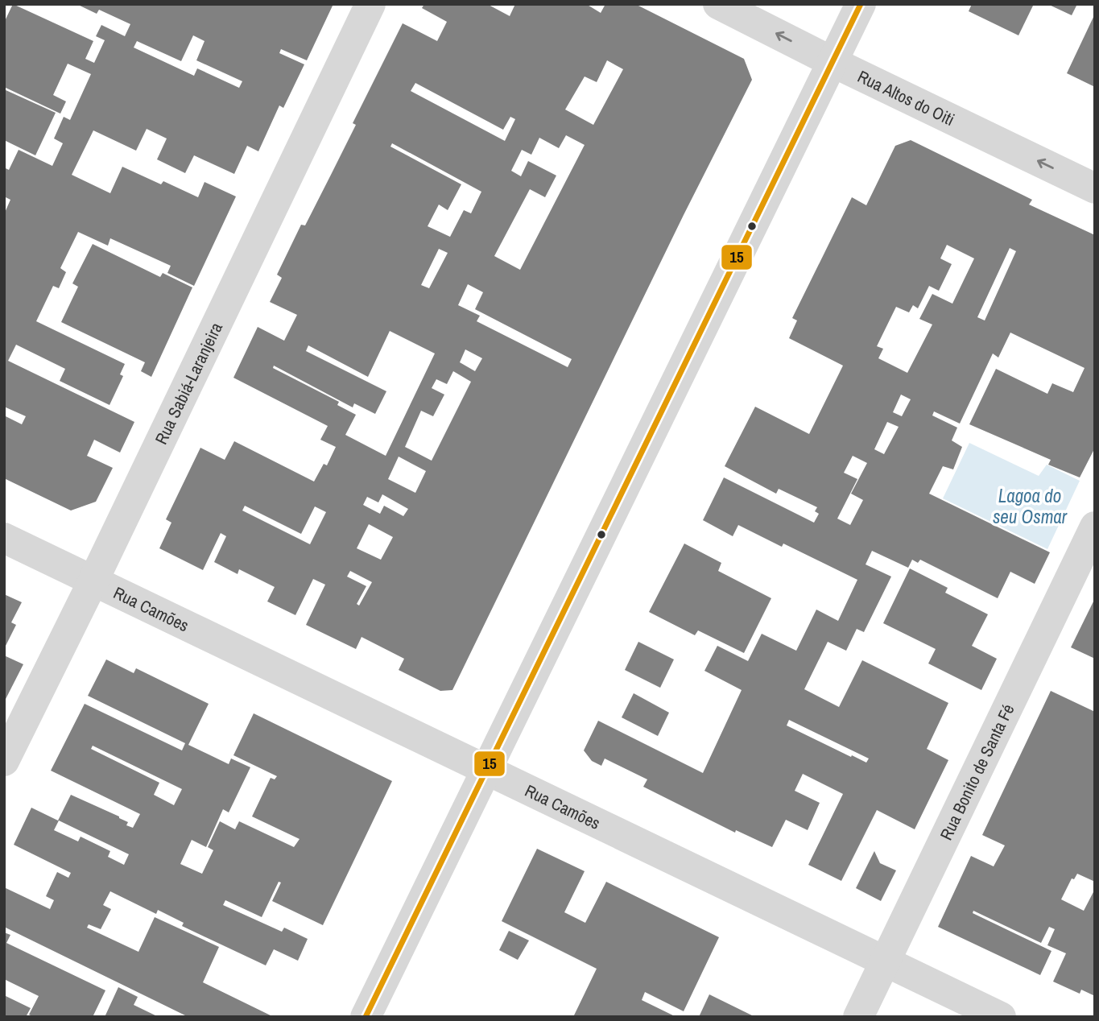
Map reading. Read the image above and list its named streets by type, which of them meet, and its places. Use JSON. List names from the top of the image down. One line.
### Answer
{"streets":{"street":["Rua Altos do Oiti","Rua Sabiá-Laranjeira","Rua Camões","Rua Bonito de Santa Fé"]},"crossings":[["Rua Sabiá-Laranjeira","Rua Camões"],["Rua Camões","Rua Bonito de Santa Fé"]],"one_way":["Rua Altos do Oiti"],"water":["Lagoa do seu Osmar"],"lines":["transit line 15"]}
